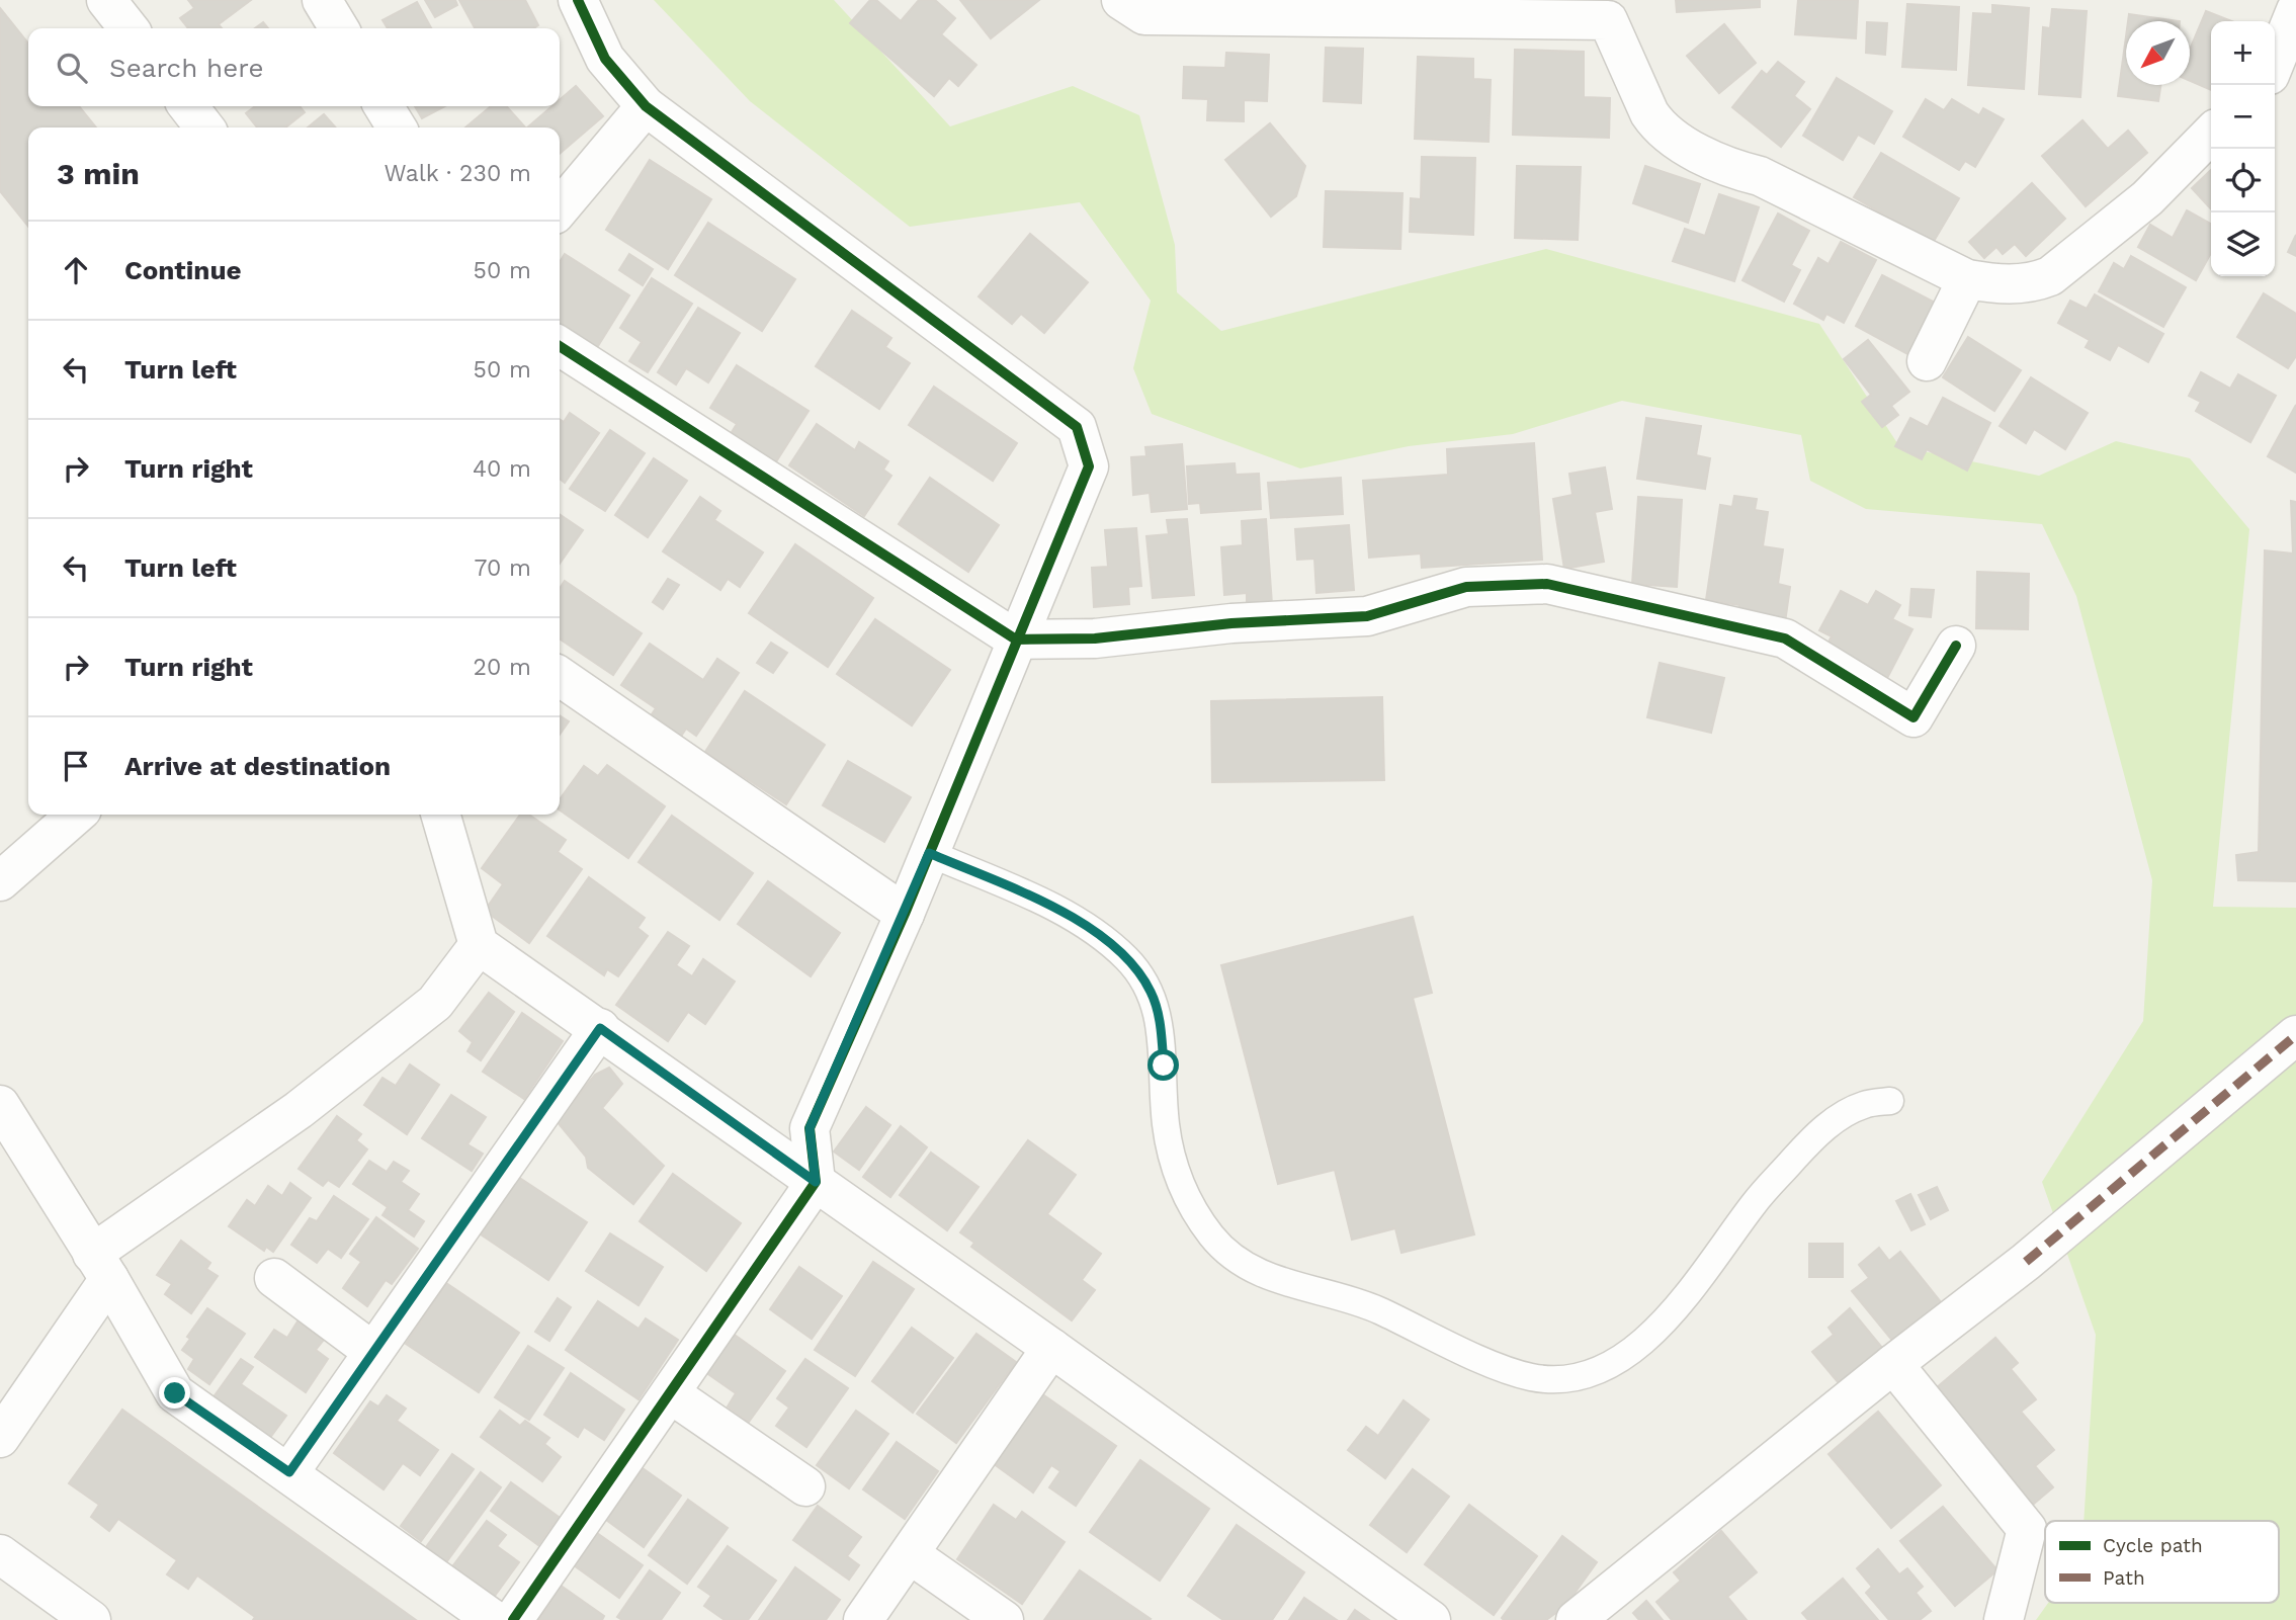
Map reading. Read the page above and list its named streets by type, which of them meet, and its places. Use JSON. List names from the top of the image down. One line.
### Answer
{"legend":["Cycle path","Path"],"north":"bottom left","page":{"map_buttons":["+","−"],"search":"Search here","heading":["3 min","Walk · 230 m"],"list":[["Continue","50 m"],["Turn left","50 m"],["Turn right","40 m"],["Turn left","70 m"],["Turn right","20 m"],"Arrive at destination"]}}
